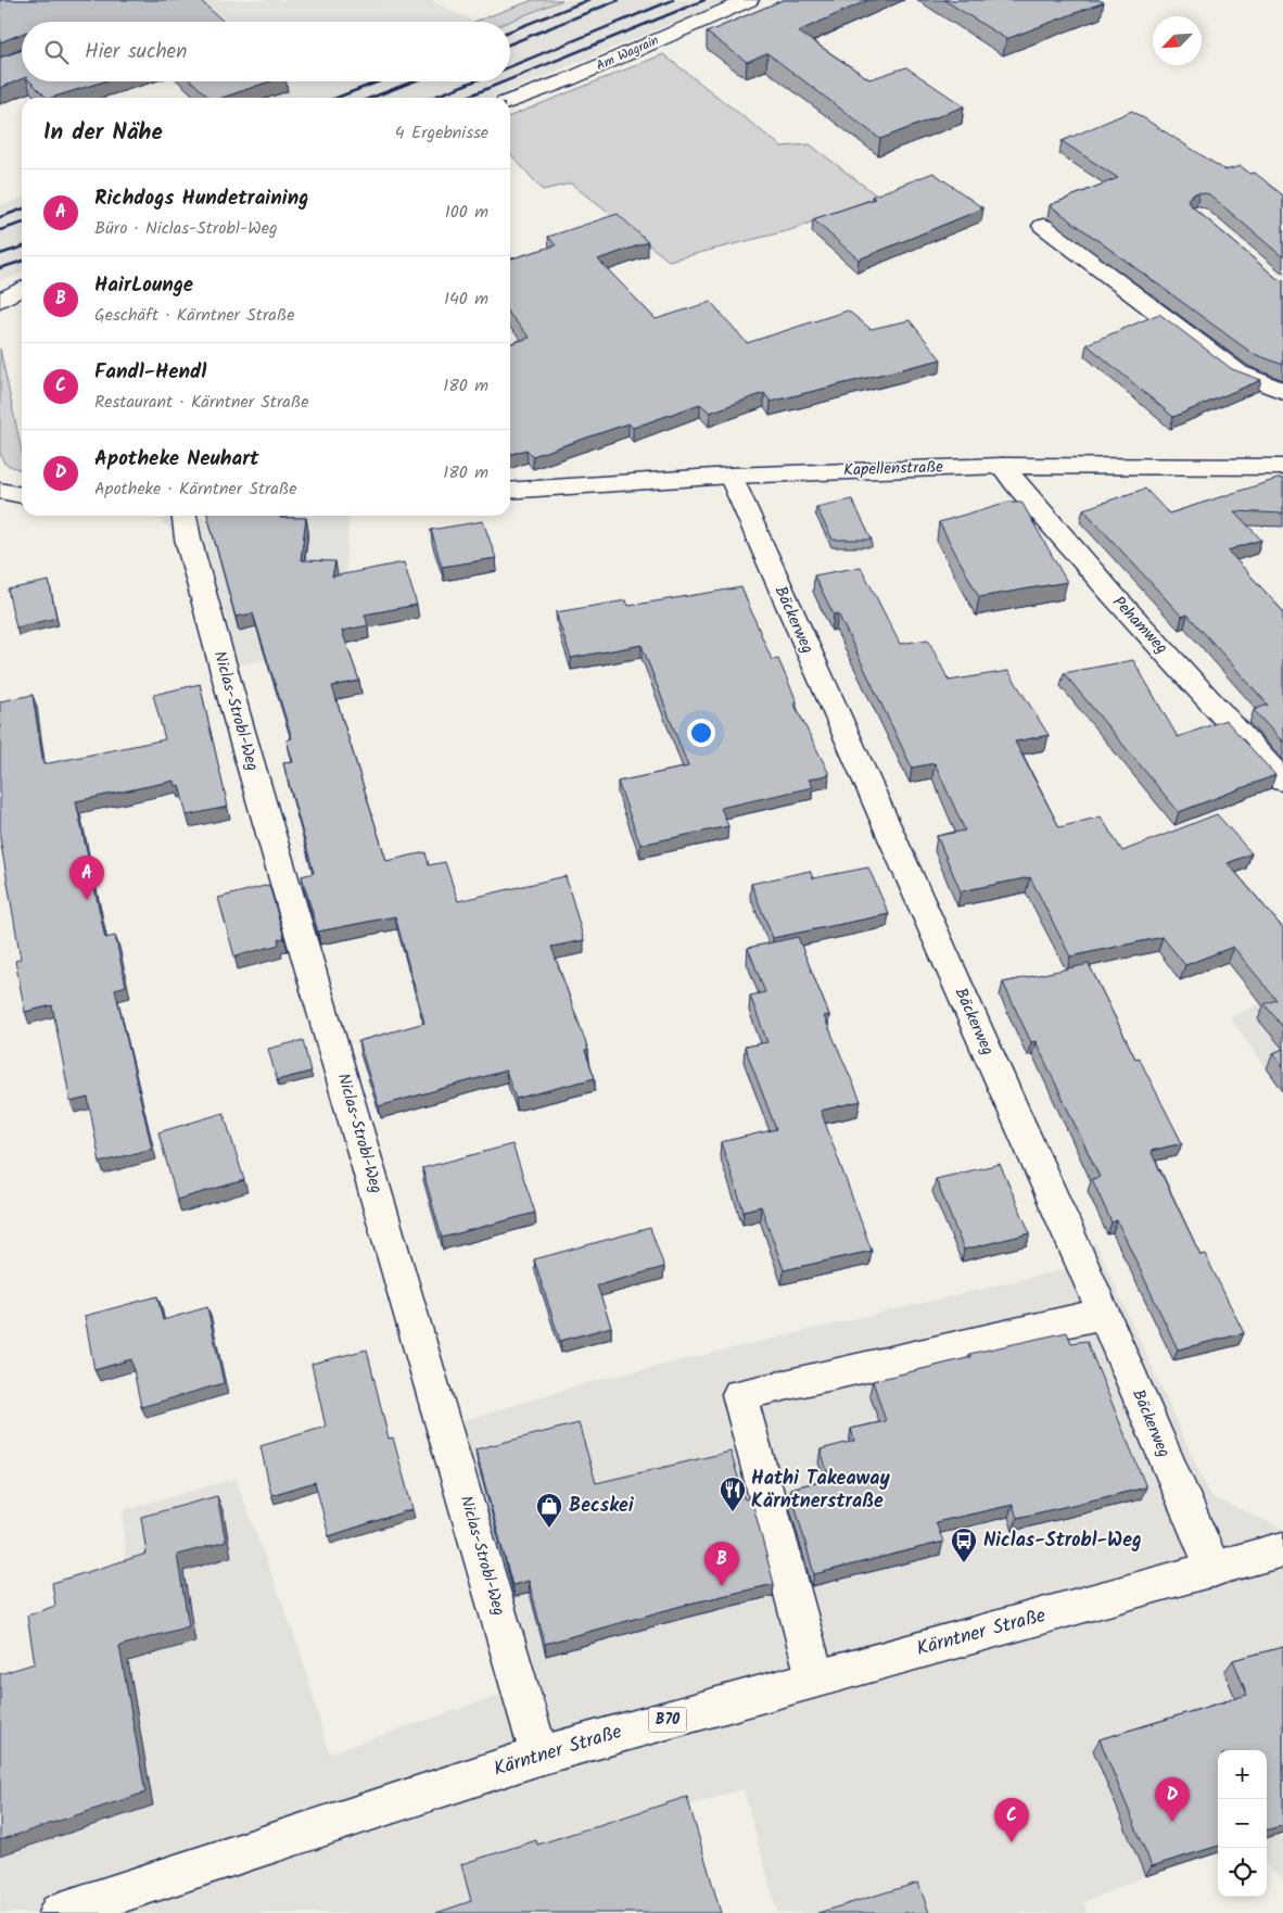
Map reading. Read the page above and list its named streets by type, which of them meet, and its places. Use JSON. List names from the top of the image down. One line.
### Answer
{"streets":{"street":["Am Wagrain","Kapellenstraße","Bäckerweg","Pehamweg","Niclas-Strobl-Weg","Kärntner Straße","B70"]},"crossings":[["Kapellenstraße","Bäckerweg"],["Kapellenstraße","Pehamweg"],["Bäckerweg","Kärntner Straße"],["Niclas-Strobl-Weg","Kärntner Straße"]],"places":{"restaurant":["Hathi Takeaway Kärntnerstraße"],"shop":["Becskei"],"bus stop":["Niclas-Strobl-Weg"]},"north":"bottom left","page":{"search":"Hier suchen","heading":["In der Nähe","4 Ergebnisse"],"list":[{"mark":"A","name":"Richdogs Hundetraining","note":"Büro · Niclas-Strobl-Weg","value":"100 m"},{"mark":"B","name":"HairLounge","note":"Geschäft · Kärntner Straße","value":"140 m"},{"mark":"C","name":"Fandl-Hendl","note":"Restaurant · Kärntner Straße","value":"180 m"},{"mark":"D","name":"Apotheke Neuhart","note":"Apotheke · Kärntner Straße","value":"180 m"}],"pins":["A","B","D","C"],"map_buttons":["+","−"]}}
